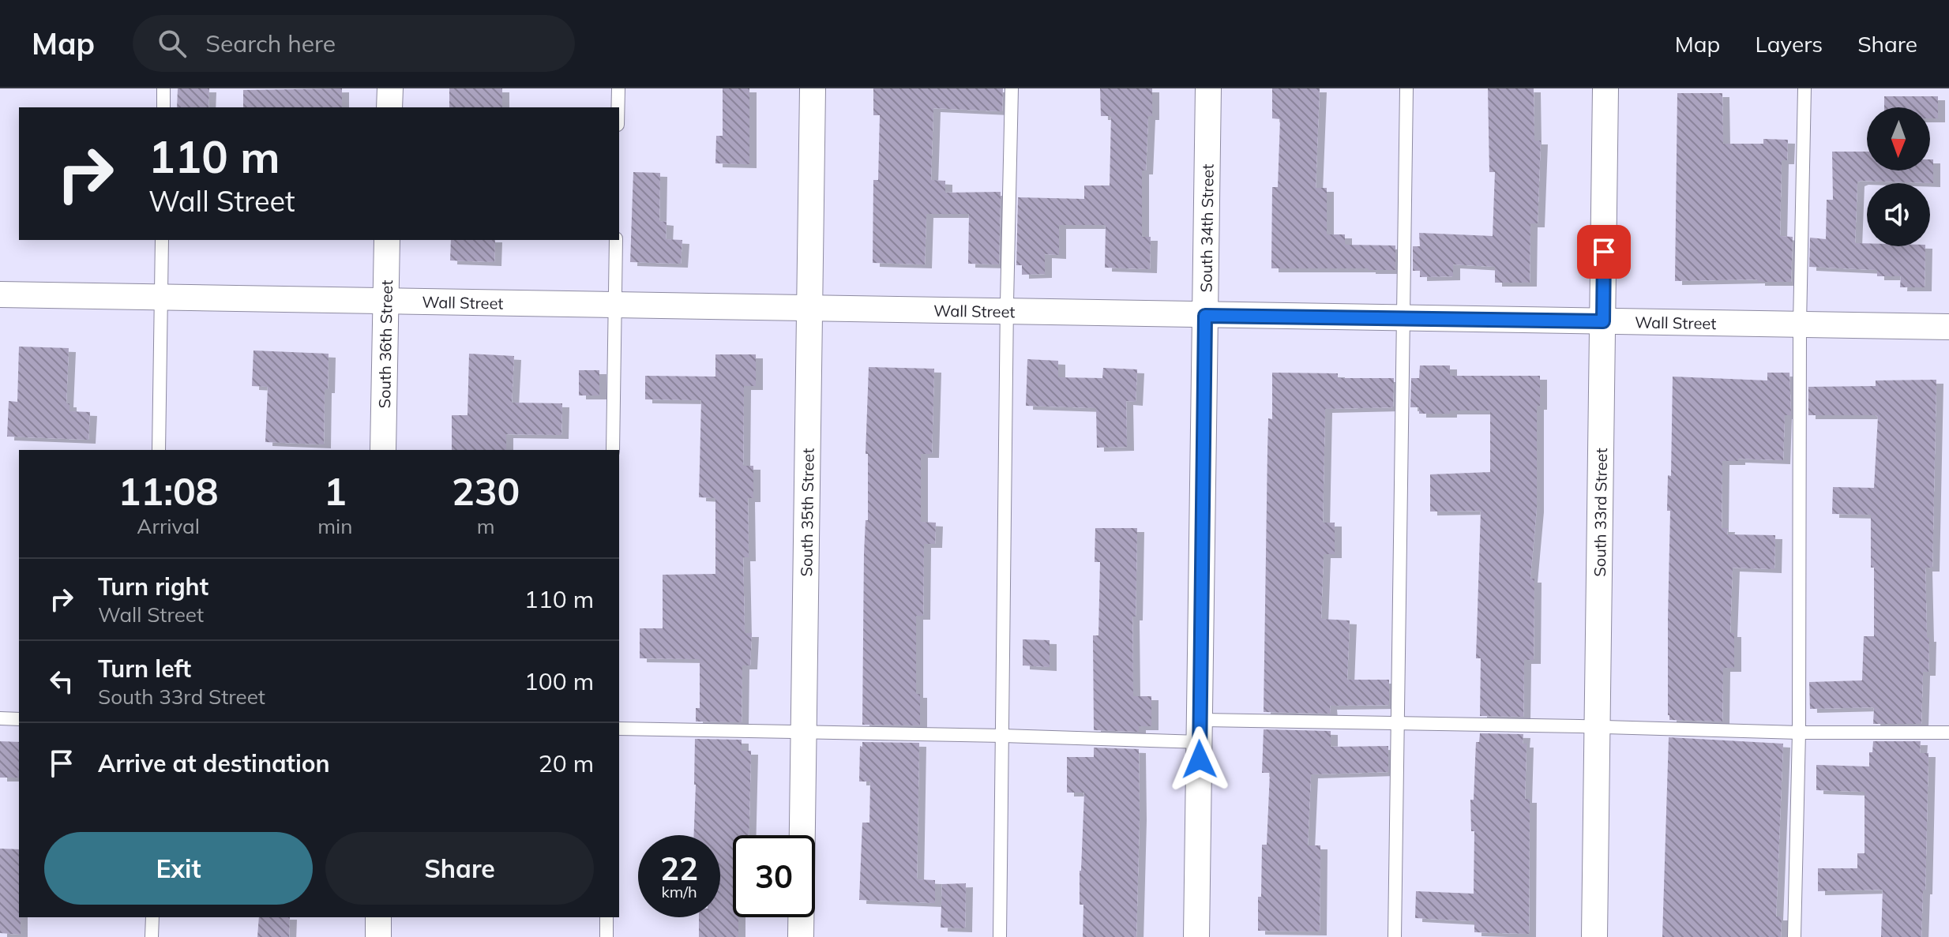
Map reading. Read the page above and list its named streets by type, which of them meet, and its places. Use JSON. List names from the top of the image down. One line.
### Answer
{"streets":{"street":["South 34th Street","Wall Street","South 36th Street","South 35th Street","South 33rd Street"]},"crossings":[["South 34th Street","Wall Street"],["Wall Street","South 36th Street"],["Wall Street","South 35th Street"],["Wall Street","South 33rd Street"]],"north":"bottom","page":{"header":"Map","search":"Search here","nav":["Map","Layers","Share"],"turn":["110 m","Wall Street"],"eta":["11:08","Arrival","1","min","230","m"],"list":[{"name":"Turn right","note":"Wall Street","value":"110 m"},{"name":"Turn left","note":"South 33rd Street","value":"100 m"},{"name":"Arrive at destination","value":"20 m"}],"buttons":["Exit","Share"],"speed":"22 km/h","limit":"30"}}
